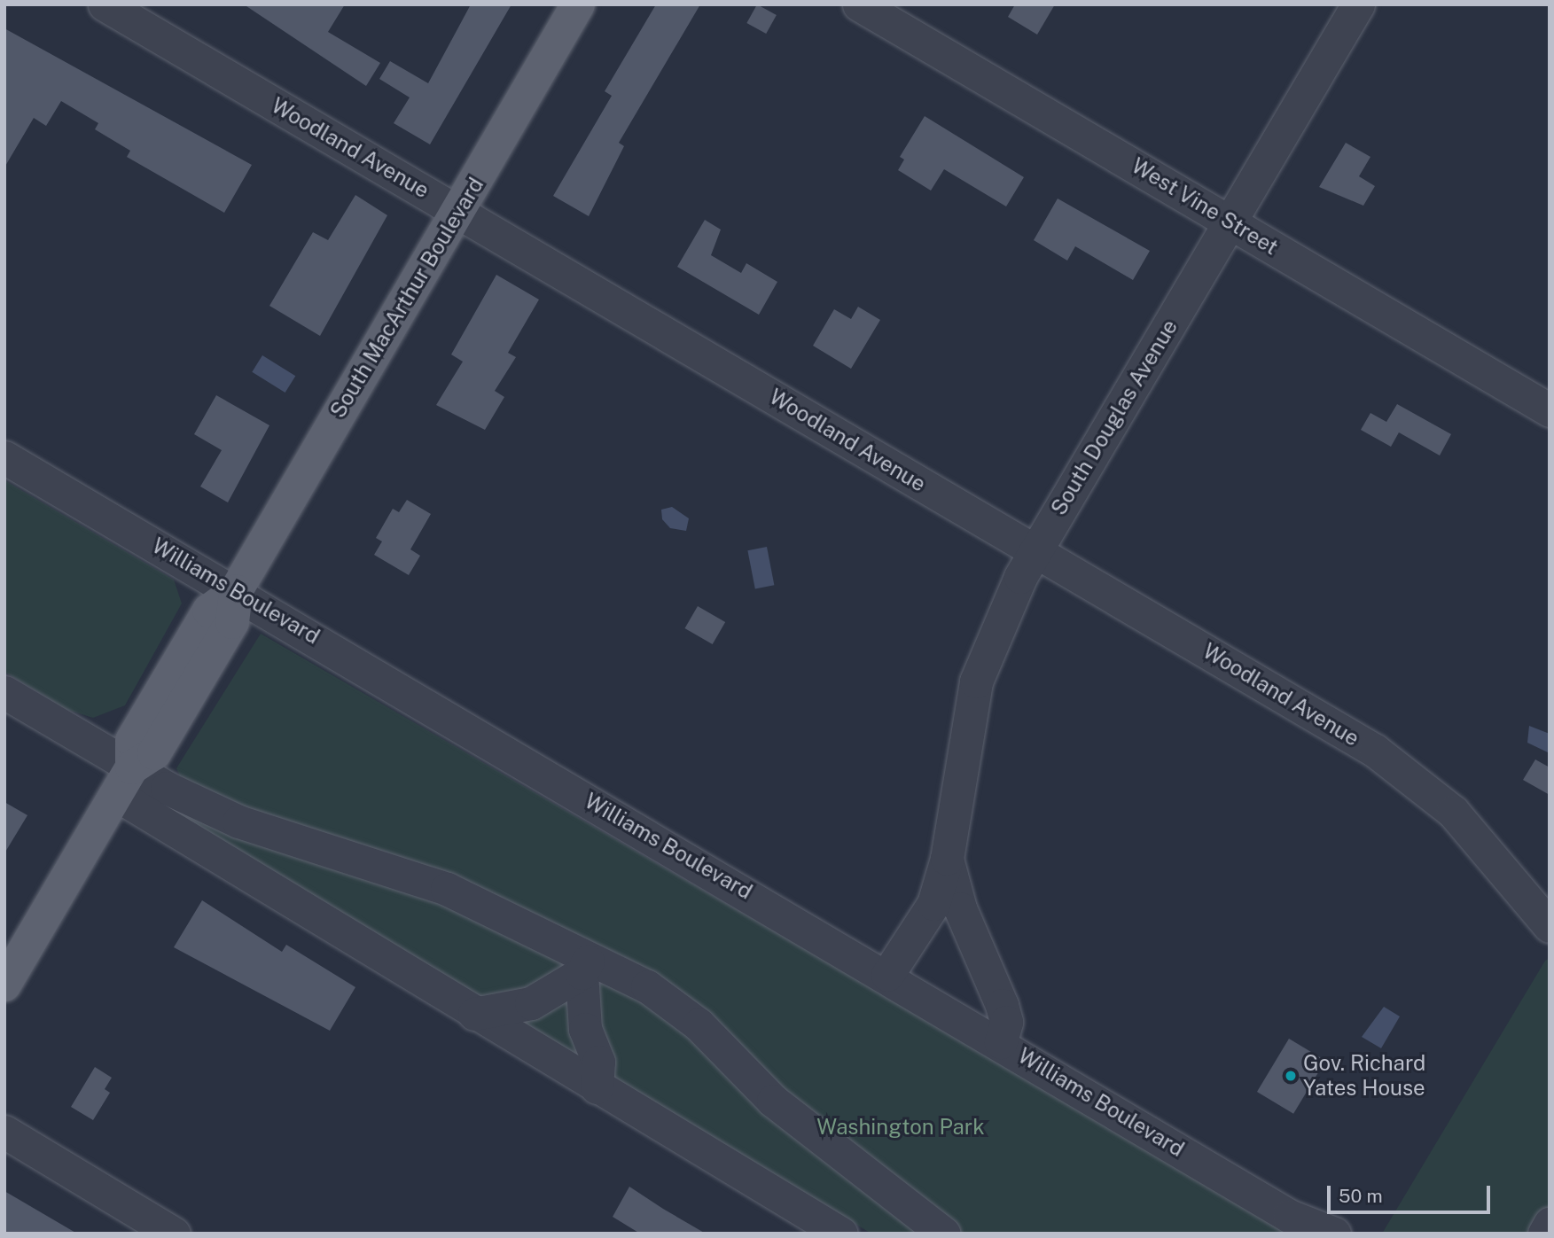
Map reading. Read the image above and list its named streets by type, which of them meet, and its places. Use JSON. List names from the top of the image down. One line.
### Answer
{"streets":{"main road":["South MacArthur Boulevard"],"street":["Woodland Avenue","West Vine Street","South Douglas Avenue","Williams Boulevard"]},"crossings":[["Woodland Avenue","South MacArthur Boulevard"],["Woodland Avenue","South Douglas Avenue"],["West Vine Street","South Douglas Avenue"],["South MacArthur Boulevard","Williams Boulevard"],["South Douglas Avenue","Williams Boulevard"]],"parks":["Washington Park"],"places":["Gov. Richard Yates House"],"scale_bar":"50 m"}
